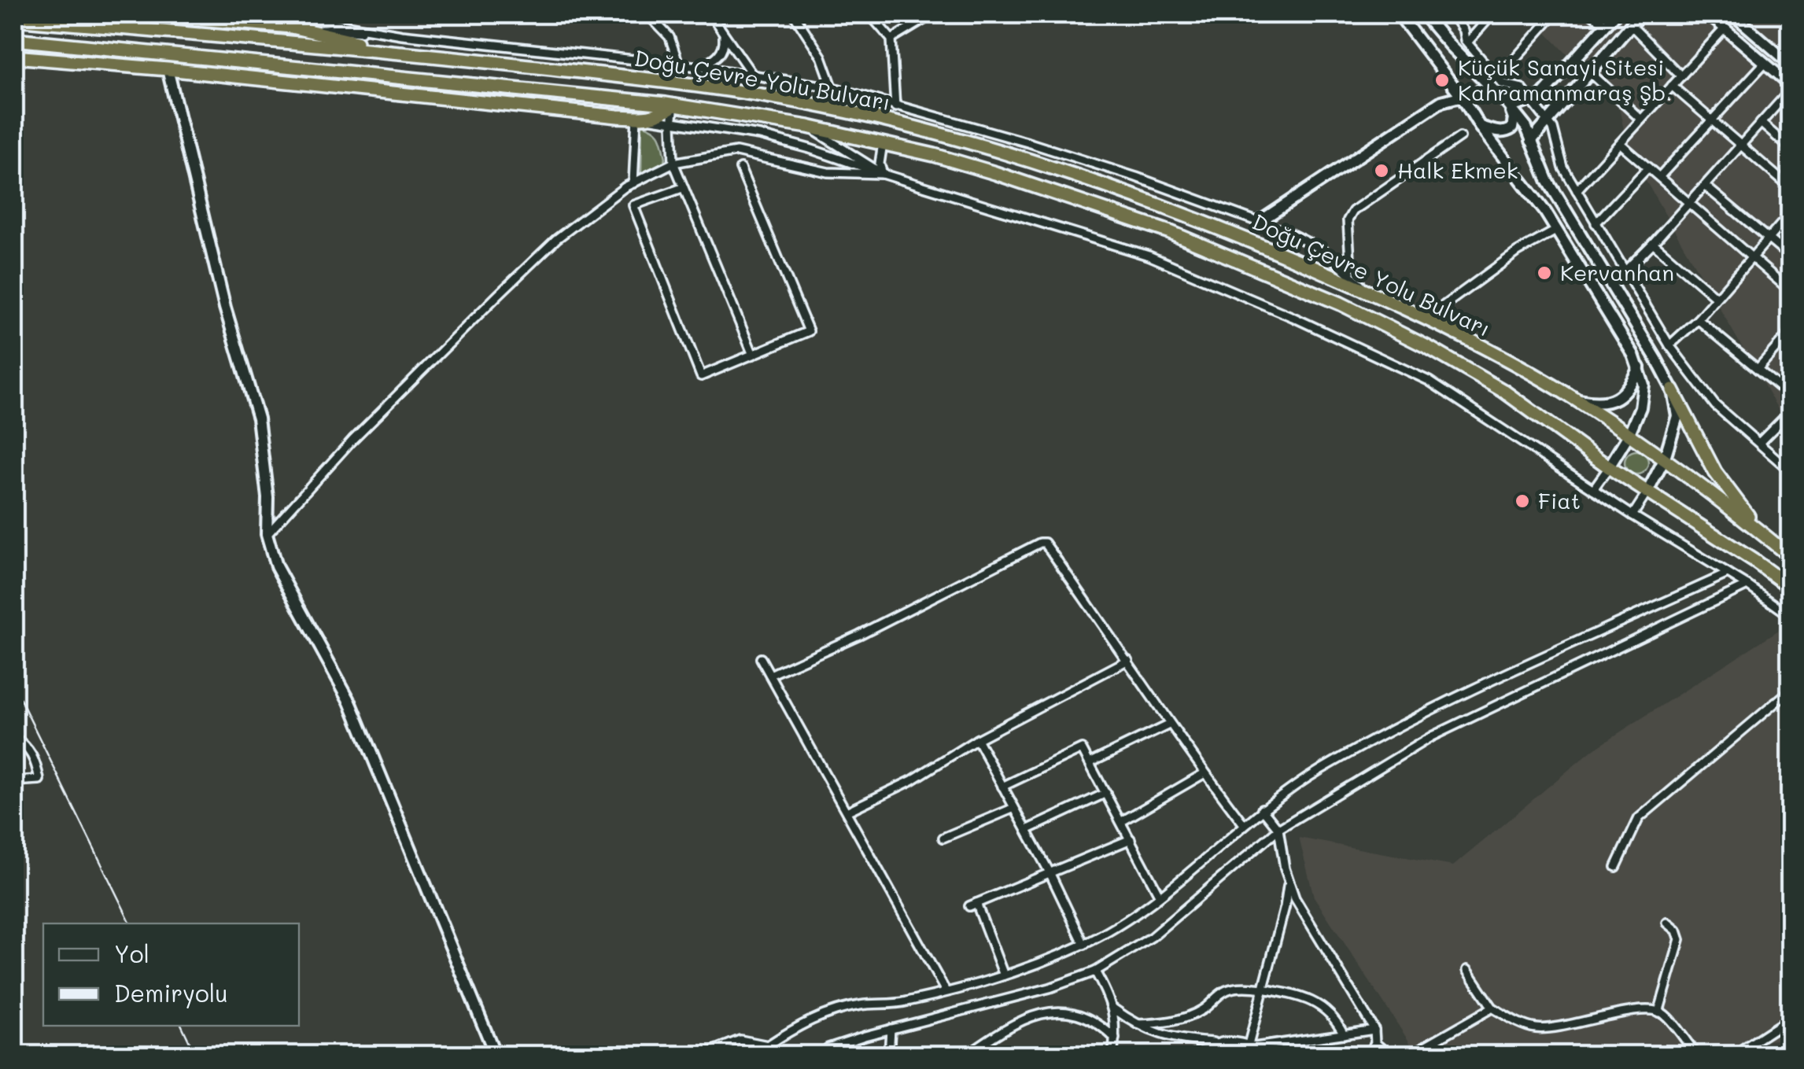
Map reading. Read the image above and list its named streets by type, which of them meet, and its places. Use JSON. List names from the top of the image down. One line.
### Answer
{"streets":{"highway":["Doğu Çevre Yolu Bulvarı"]},"places":["Küçük Sanayi Sitesi Kahramanmaraş Şb.","Halk Ekmek","Kervanhan","Fiat"],"legend":["Yol","Demiryolu"]}
